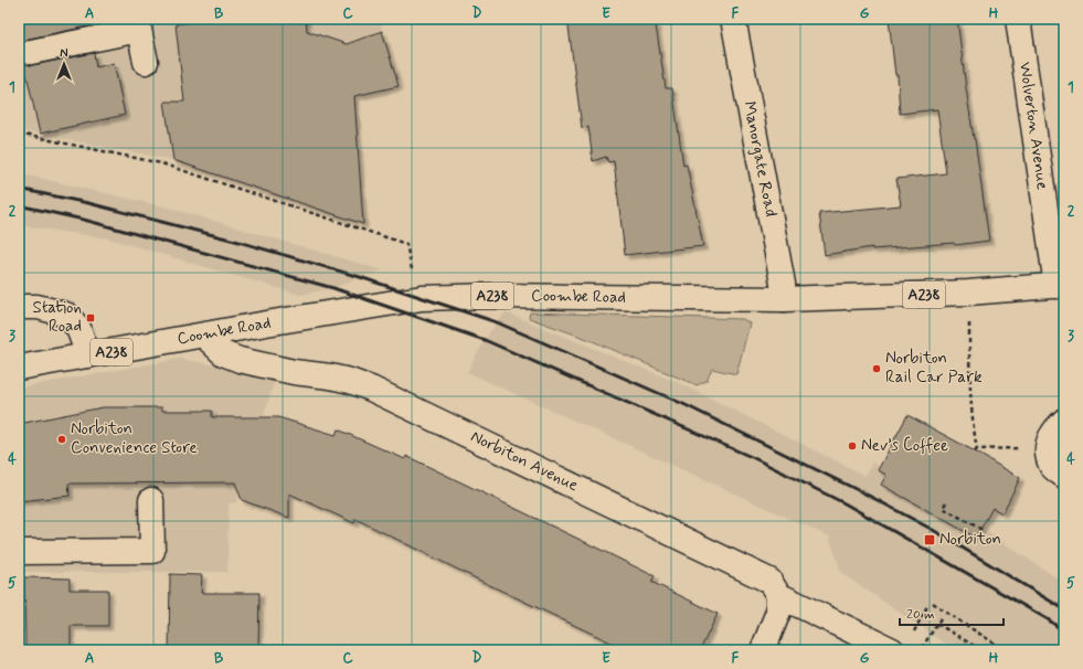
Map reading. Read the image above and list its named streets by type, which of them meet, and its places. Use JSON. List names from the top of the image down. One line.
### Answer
{"streets":{"street":["Wolverton Avenue","Manorgate Road","A238","Coombe Road","Norbiton Avenue"]},"crossings":[["Wolverton Avenue","Coombe Road"],["Manorgate Road","Coombe Road"],["Coombe Road","Norbiton Avenue"]],"places":{"transit":["Station Road","Norbiton"],"other":["Norbiton Rail Car Park","Norbiton Convenience Store","Nev’s Coffee"]},"scale_bar":"20 m","north":"top","grid":{"columns":["A","B","C","D","E","F","G","H"],"rows":["1","2","3","4","5"]}}
